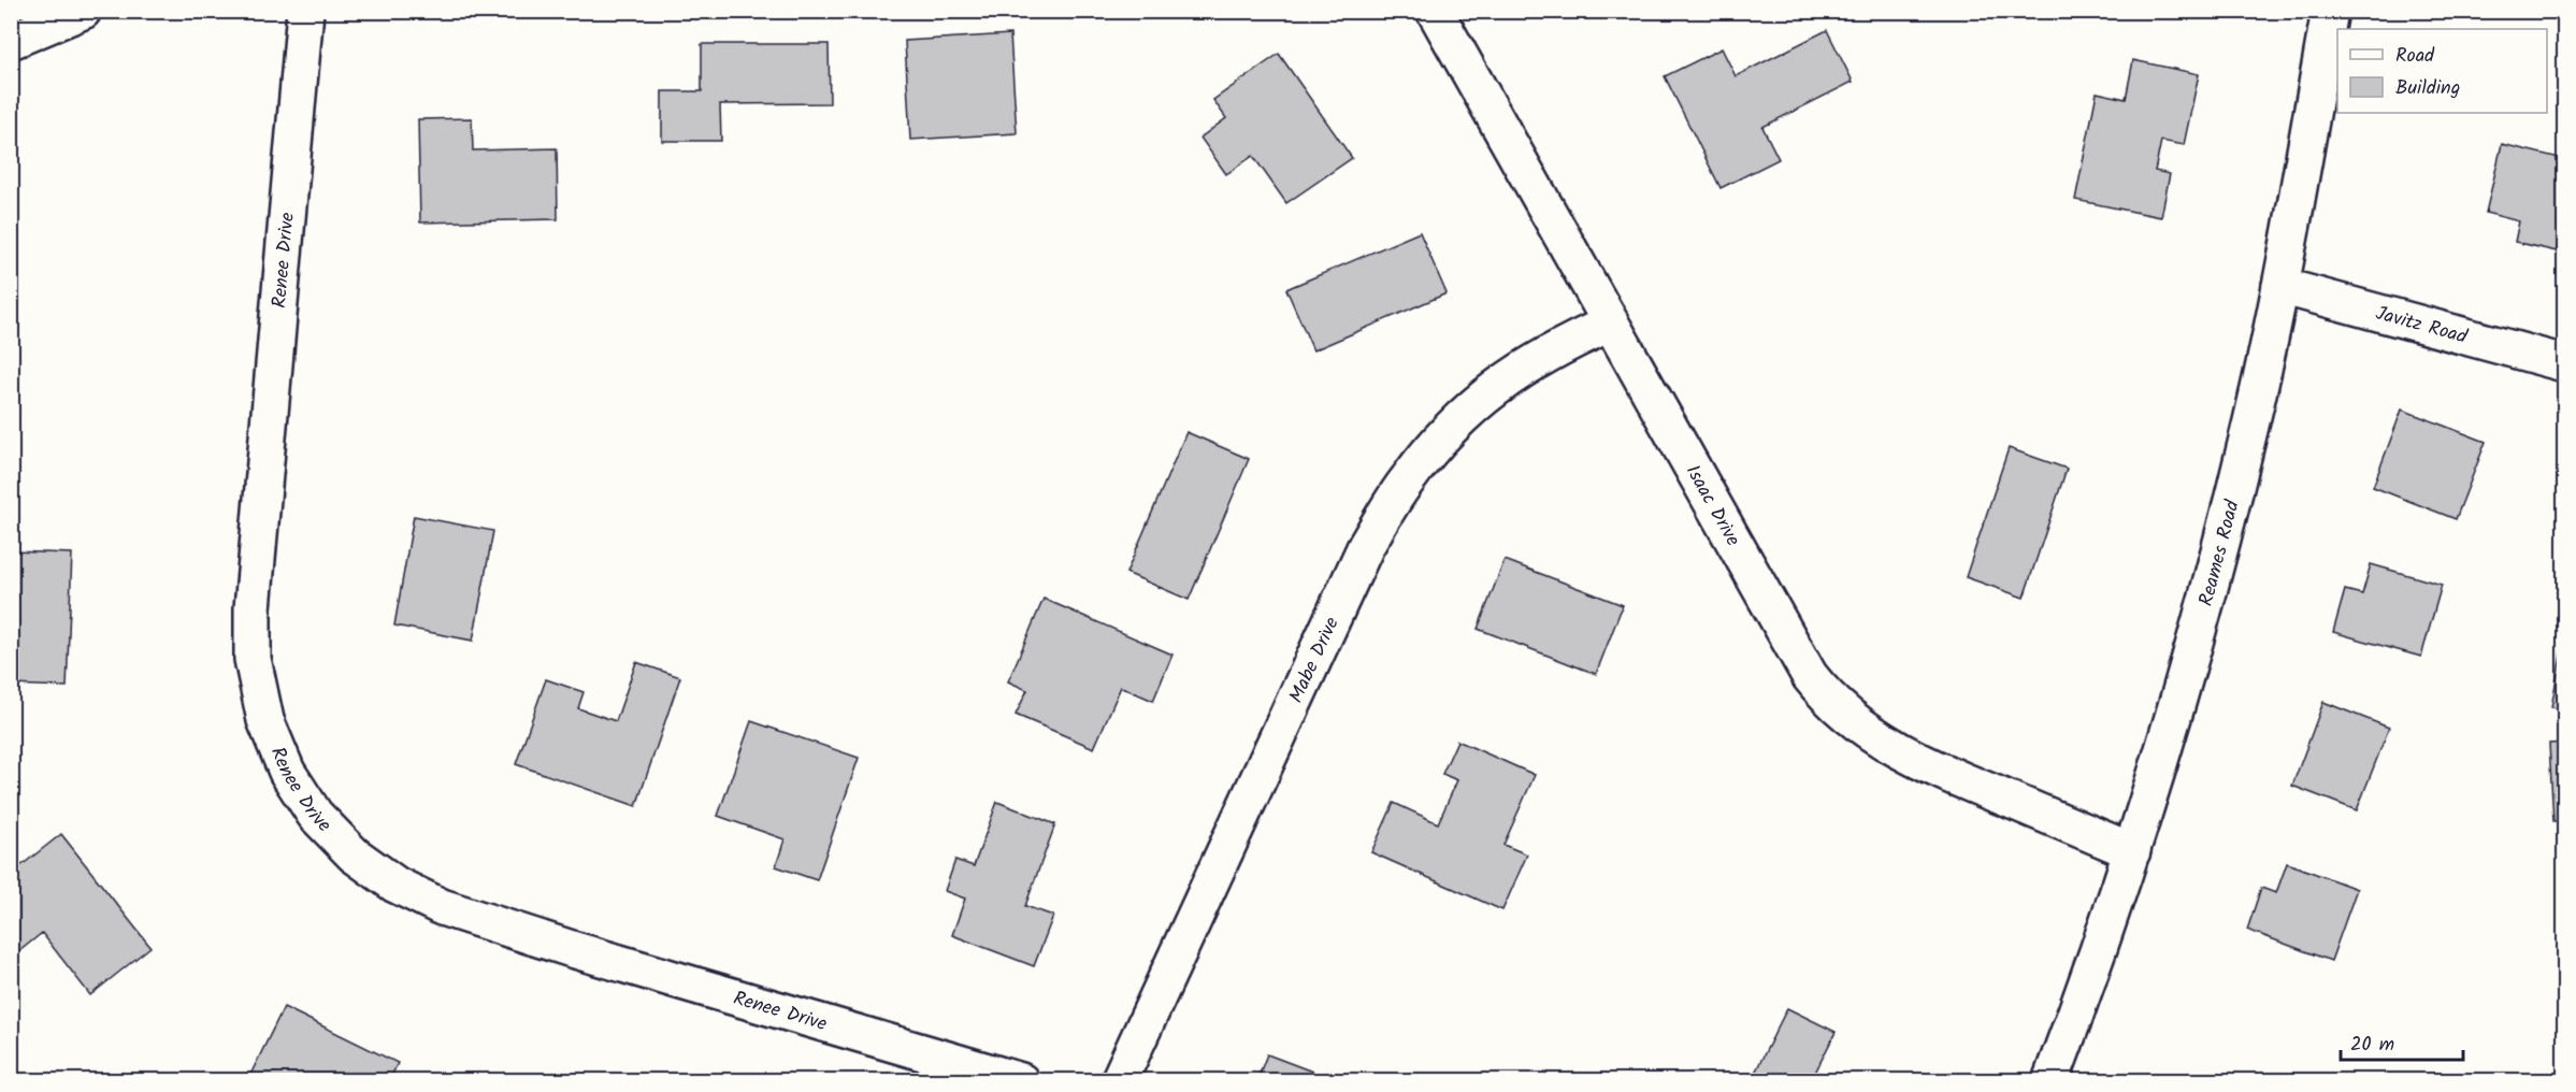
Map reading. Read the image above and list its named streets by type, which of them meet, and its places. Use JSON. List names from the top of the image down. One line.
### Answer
{"streets":{"street":["Renee Drive","Javitz Road","Isaac Drive","Reames Road","Mabe Drive"]},"crossings":[["Javitz Road","Reames Road"],["Isaac Drive","Reames Road"],["Isaac Drive","Mabe Drive"]],"legend":["Road","Building"],"scale_bar":"20 m"}
